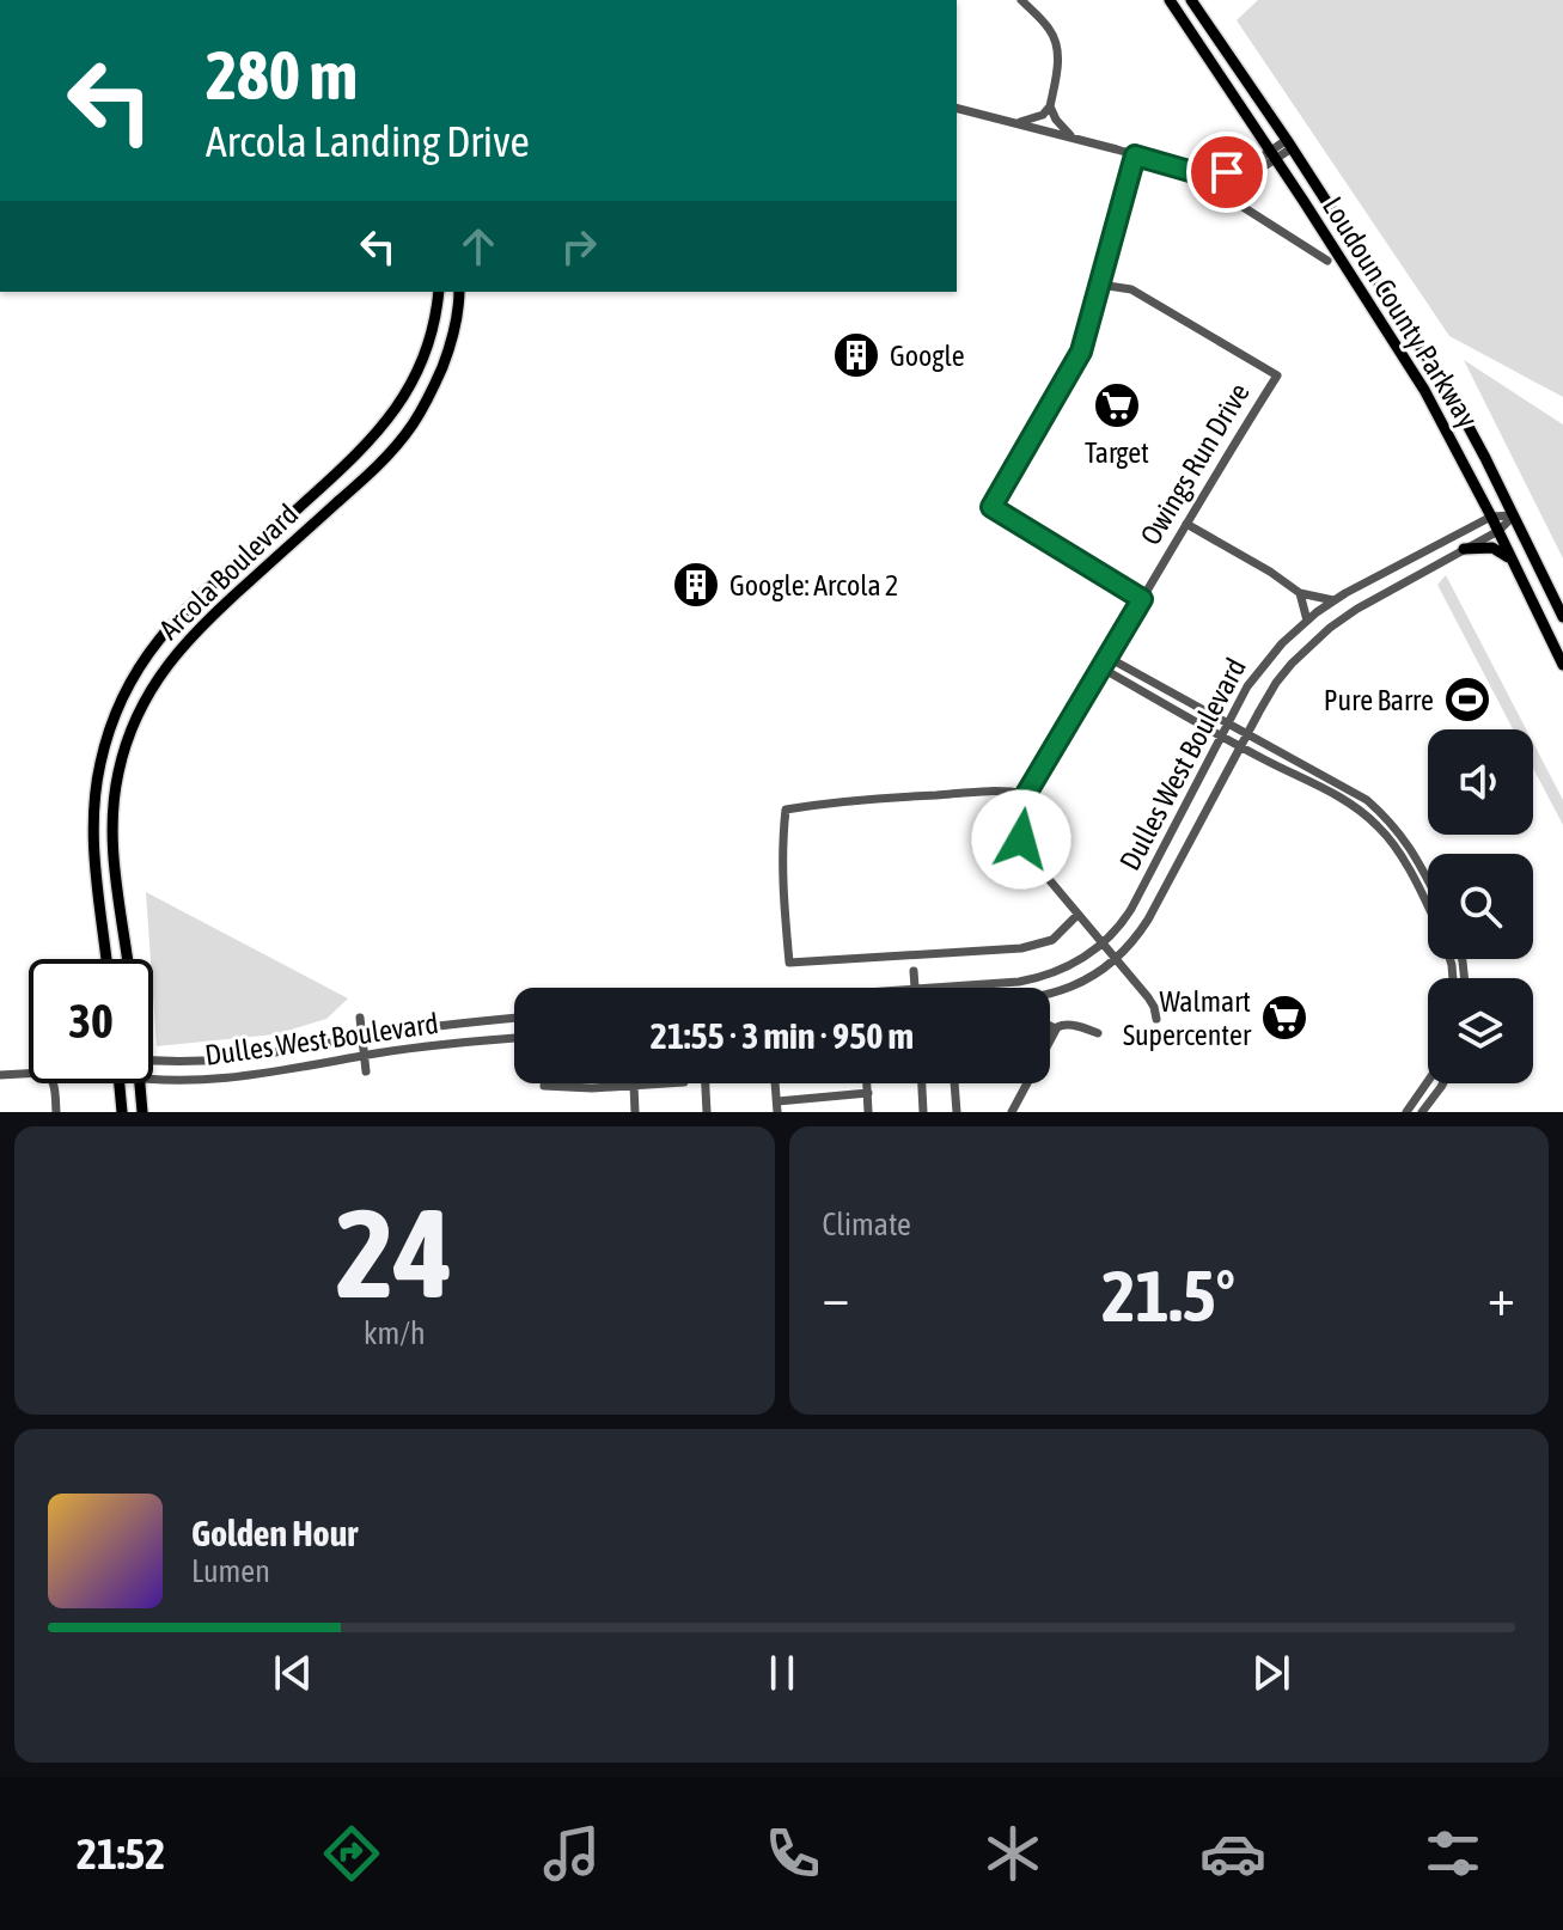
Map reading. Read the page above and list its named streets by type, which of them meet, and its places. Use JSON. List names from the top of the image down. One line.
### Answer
{"streets":{"main road":["Loudoun County Parkway","Arcola Boulevard"],"street":["Owings Run Drive","Dulles West Boulevard"]},"crossings":[["Loudoun County Parkway","Dulles West Boulevard"],["Owings Run Drive","Dulles West Boulevard"]],"places":{"building":["Google","Google: Arcola 2"],"supermarket":["Target","Walmart Supercenter"],"sports":["Pure Barre"]},"page":{"turn":["280 m","Arcola Landing Drive"],"limit":"30","trip":"21:55 · 3 min · 950 m","tile":[["24","km/h"],"Climate"],"heat":["−","21.5°","+"],"song":["Golden Hour","Lumen"],"tabs":"21:52"}}
